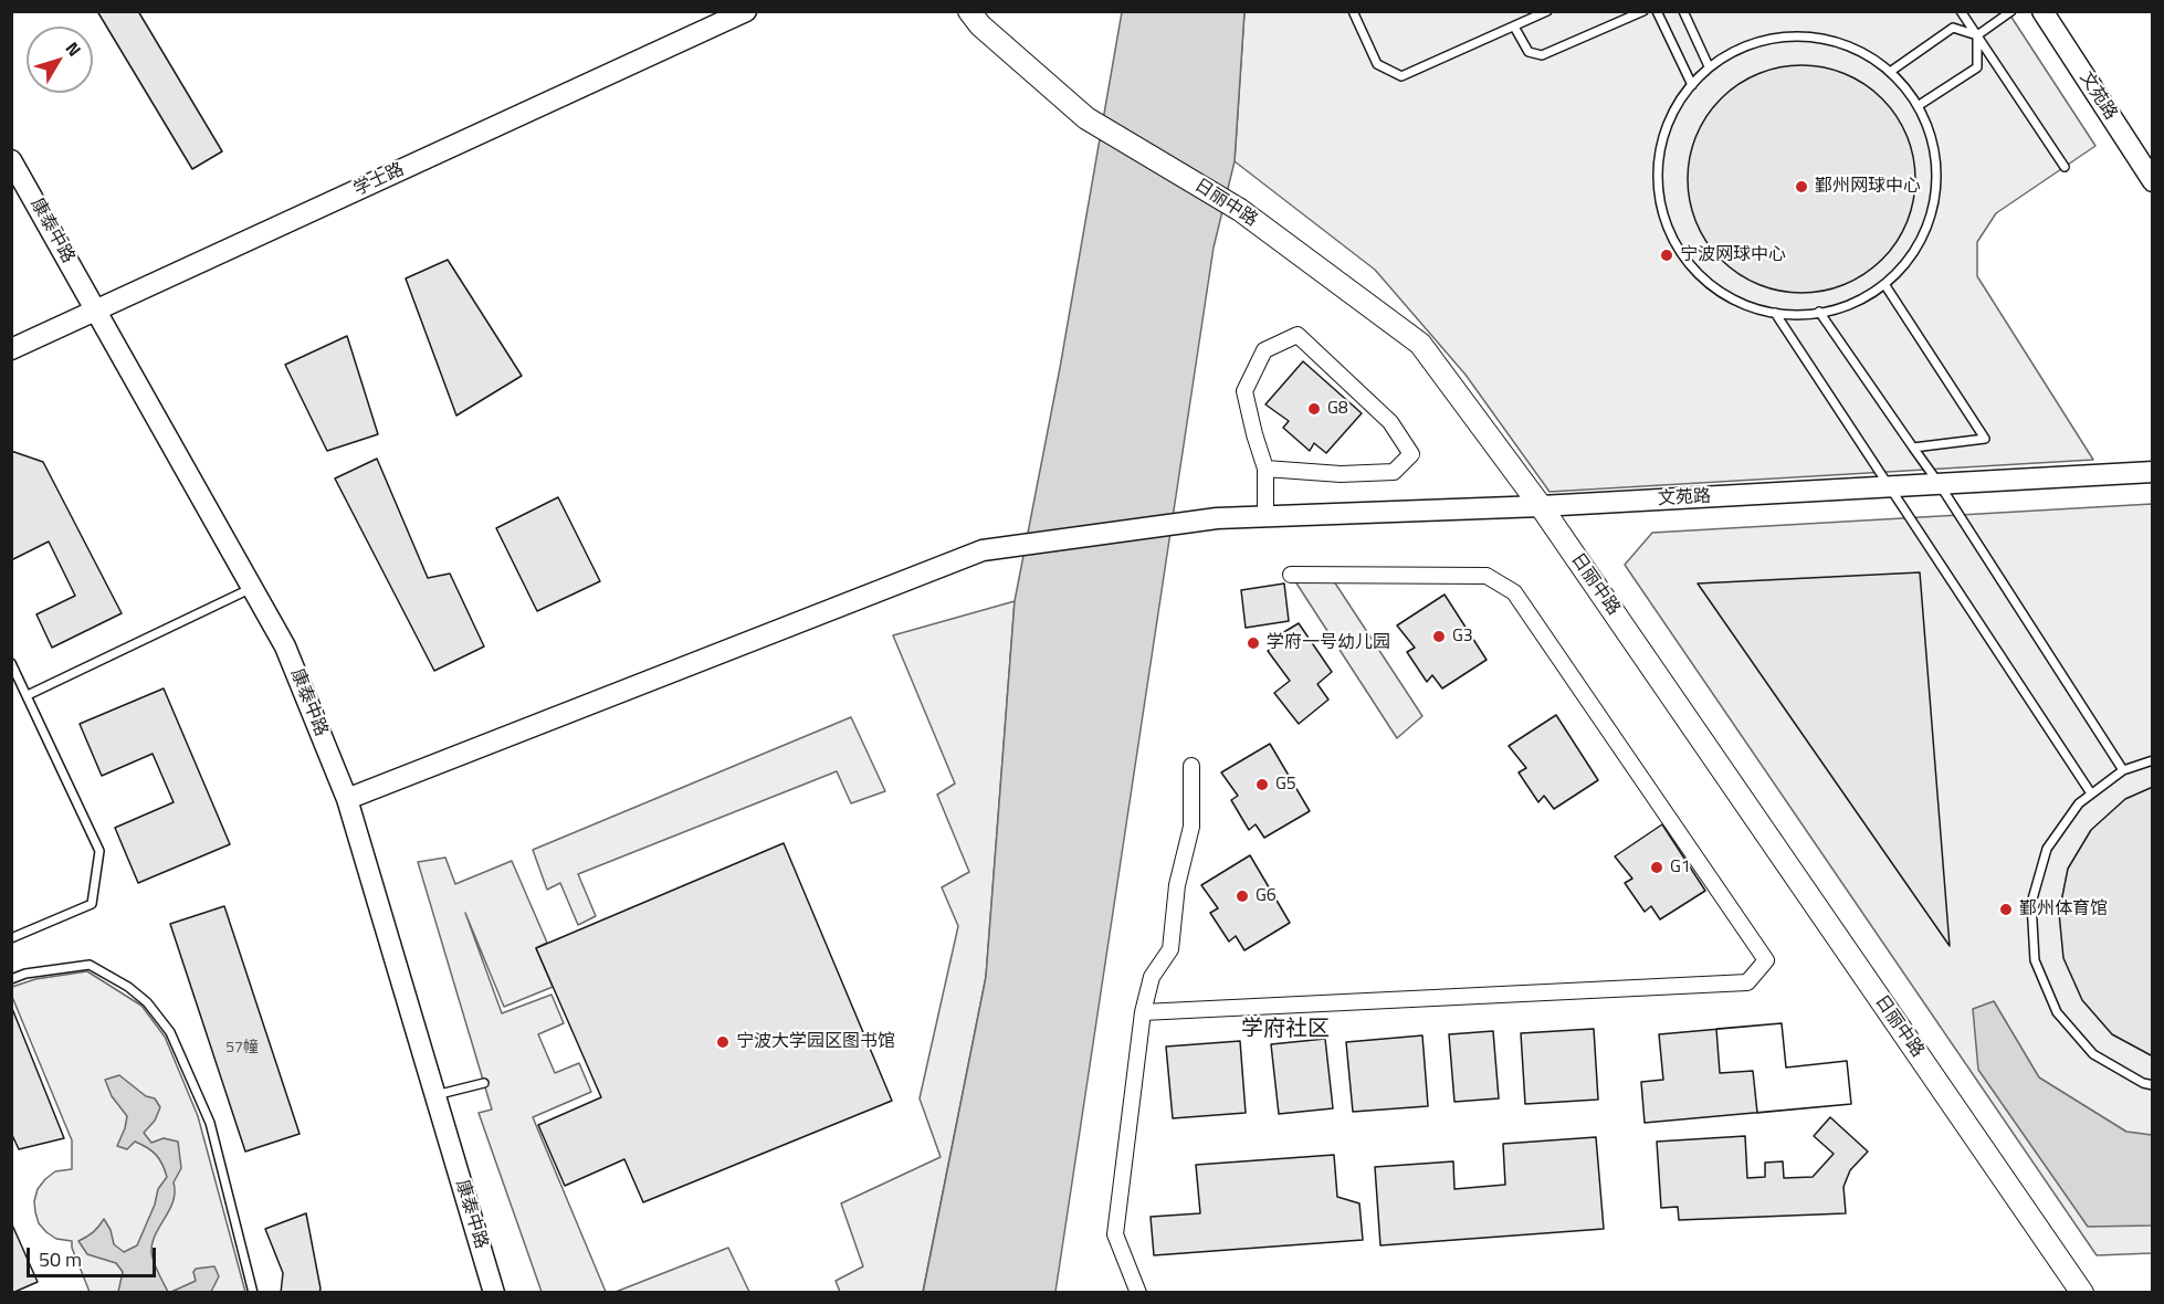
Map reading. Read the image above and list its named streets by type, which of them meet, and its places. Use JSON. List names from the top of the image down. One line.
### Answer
{"streets":{"main road":["日丽中路"],"street":["文苑路","学士路","康泰中路"]},"crossings":[["文苑路","日丽中路"],["文苑路","康泰中路"],["学士路","康泰中路"]],"districts":["学府社区"],"places":["鄞州网球中心","宁波网球中心","G8","G3","学府一号幼儿园","G5","G1","G6","鄞州体育馆","宁波大学园区图书馆"],"house_numbers":["57幢"],"scale_bar":"50 m","north":"top right"}
